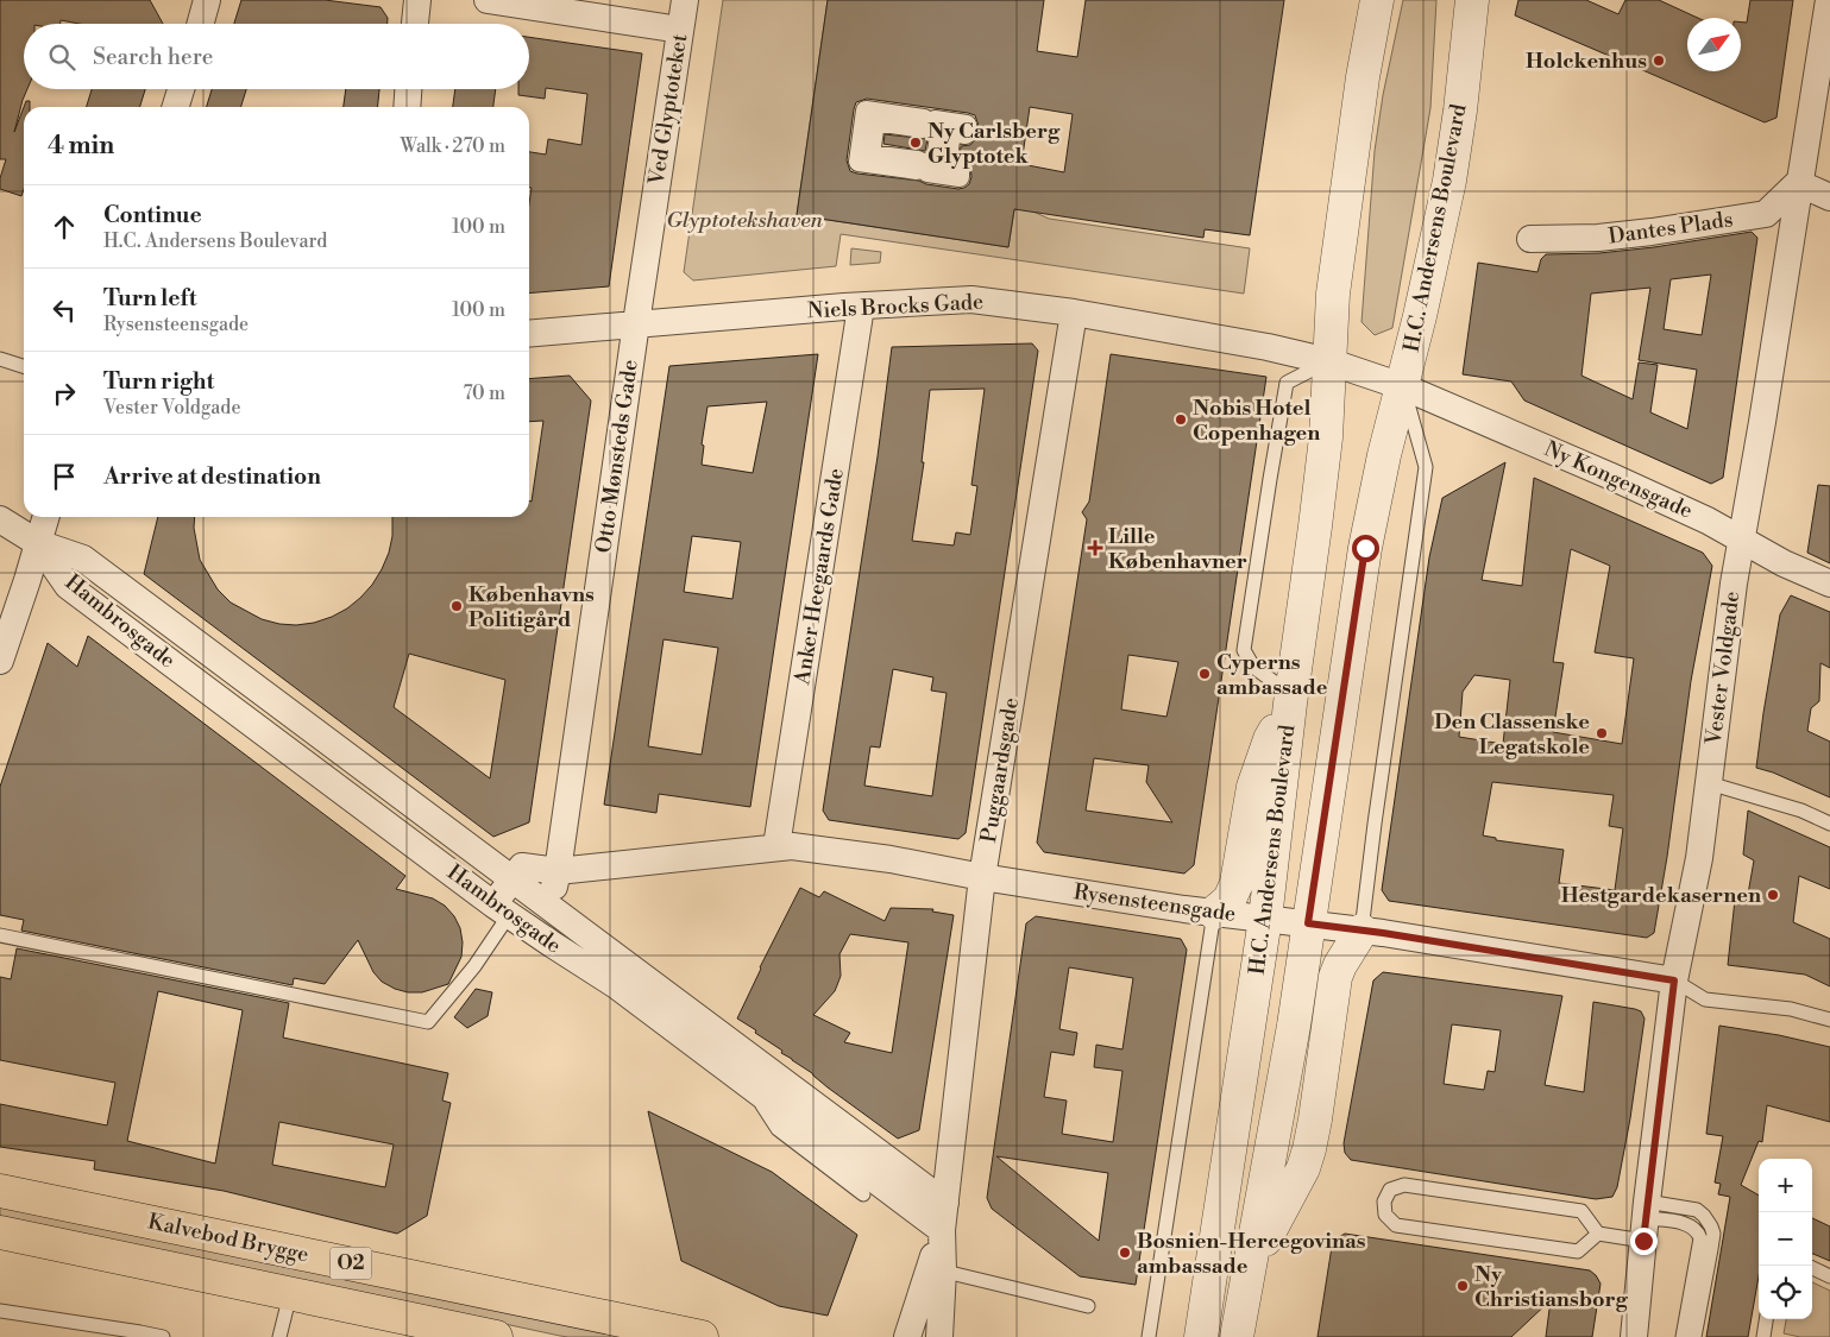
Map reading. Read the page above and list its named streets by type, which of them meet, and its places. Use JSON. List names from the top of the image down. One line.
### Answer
{"streets":{"main road":["Kalvebod Brygge","O2"],"street":["Ved Glyptoteket","H.C. Andersens Boulevard","Dantes Plads","Niels Brocks Gade","Otto Mønsteds Gade","Ny Kongensgade","Anker Heegaards Gade","Hambrosgade","Vester Voldgade","Puggaardsgade","Rysensteensgade"]},"crossings":[["Ved Glyptoteket","Niels Brocks Gade"],["Ved Glyptoteket","Otto Mønsteds Gade"],["H.C. Andersens Boulevard","Niels Brocks Gade"],["H.C. Andersens Boulevard","Ny Kongensgade"],["H.C. Andersens Boulevard","Rysensteensgade"],["Dantes Plads","Vester Voldgade"],["Niels Brocks Gade","Otto Mønsteds Gade"],["Niels Brocks Gade","Ny Kongensgade"],["Niels Brocks Gade","Anker Heegaards Gade"],["Niels Brocks Gade","Puggaardsgade"],["Otto Mønsteds Gade","Hambrosgade"],["Otto Mønsteds Gade","Rysensteensgade"],["Ny Kongensgade","Vester Voldgade"],["Anker Heegaards Gade","Rysensteensgade"],["Hambrosgade","Puggaardsgade"],["Hambrosgade","Rysensteensgade"],["Vester Voldgade","Rysensteensgade"],["Puggaardsgade","Rysensteensgade"]],"parks":["Glyptotekshaven"],"places":{"other":["Holckenhus","Ny Carlsberg Glyptotek","Nobis Hotel Copenhagen","Københavns Politigård","Cyperns ambassade","Den Classenske Legatskole","Hestgardekasernen","Bosnien-Hercegovinas ambassade","Ny Christiansborg"],"health":["Lille Københavner"]},"north":"top right","page":{"search":"Search here","heading":["4 min","Walk · 270 m"],"list":[["Continue","H.C. Andersens Boulevard","100 m"],["Turn left","Rysensteensgade","100 m"],["Turn right","Vester Voldgade","70 m"],"Arrive at destination"],"map_buttons":["+","−"]}}
